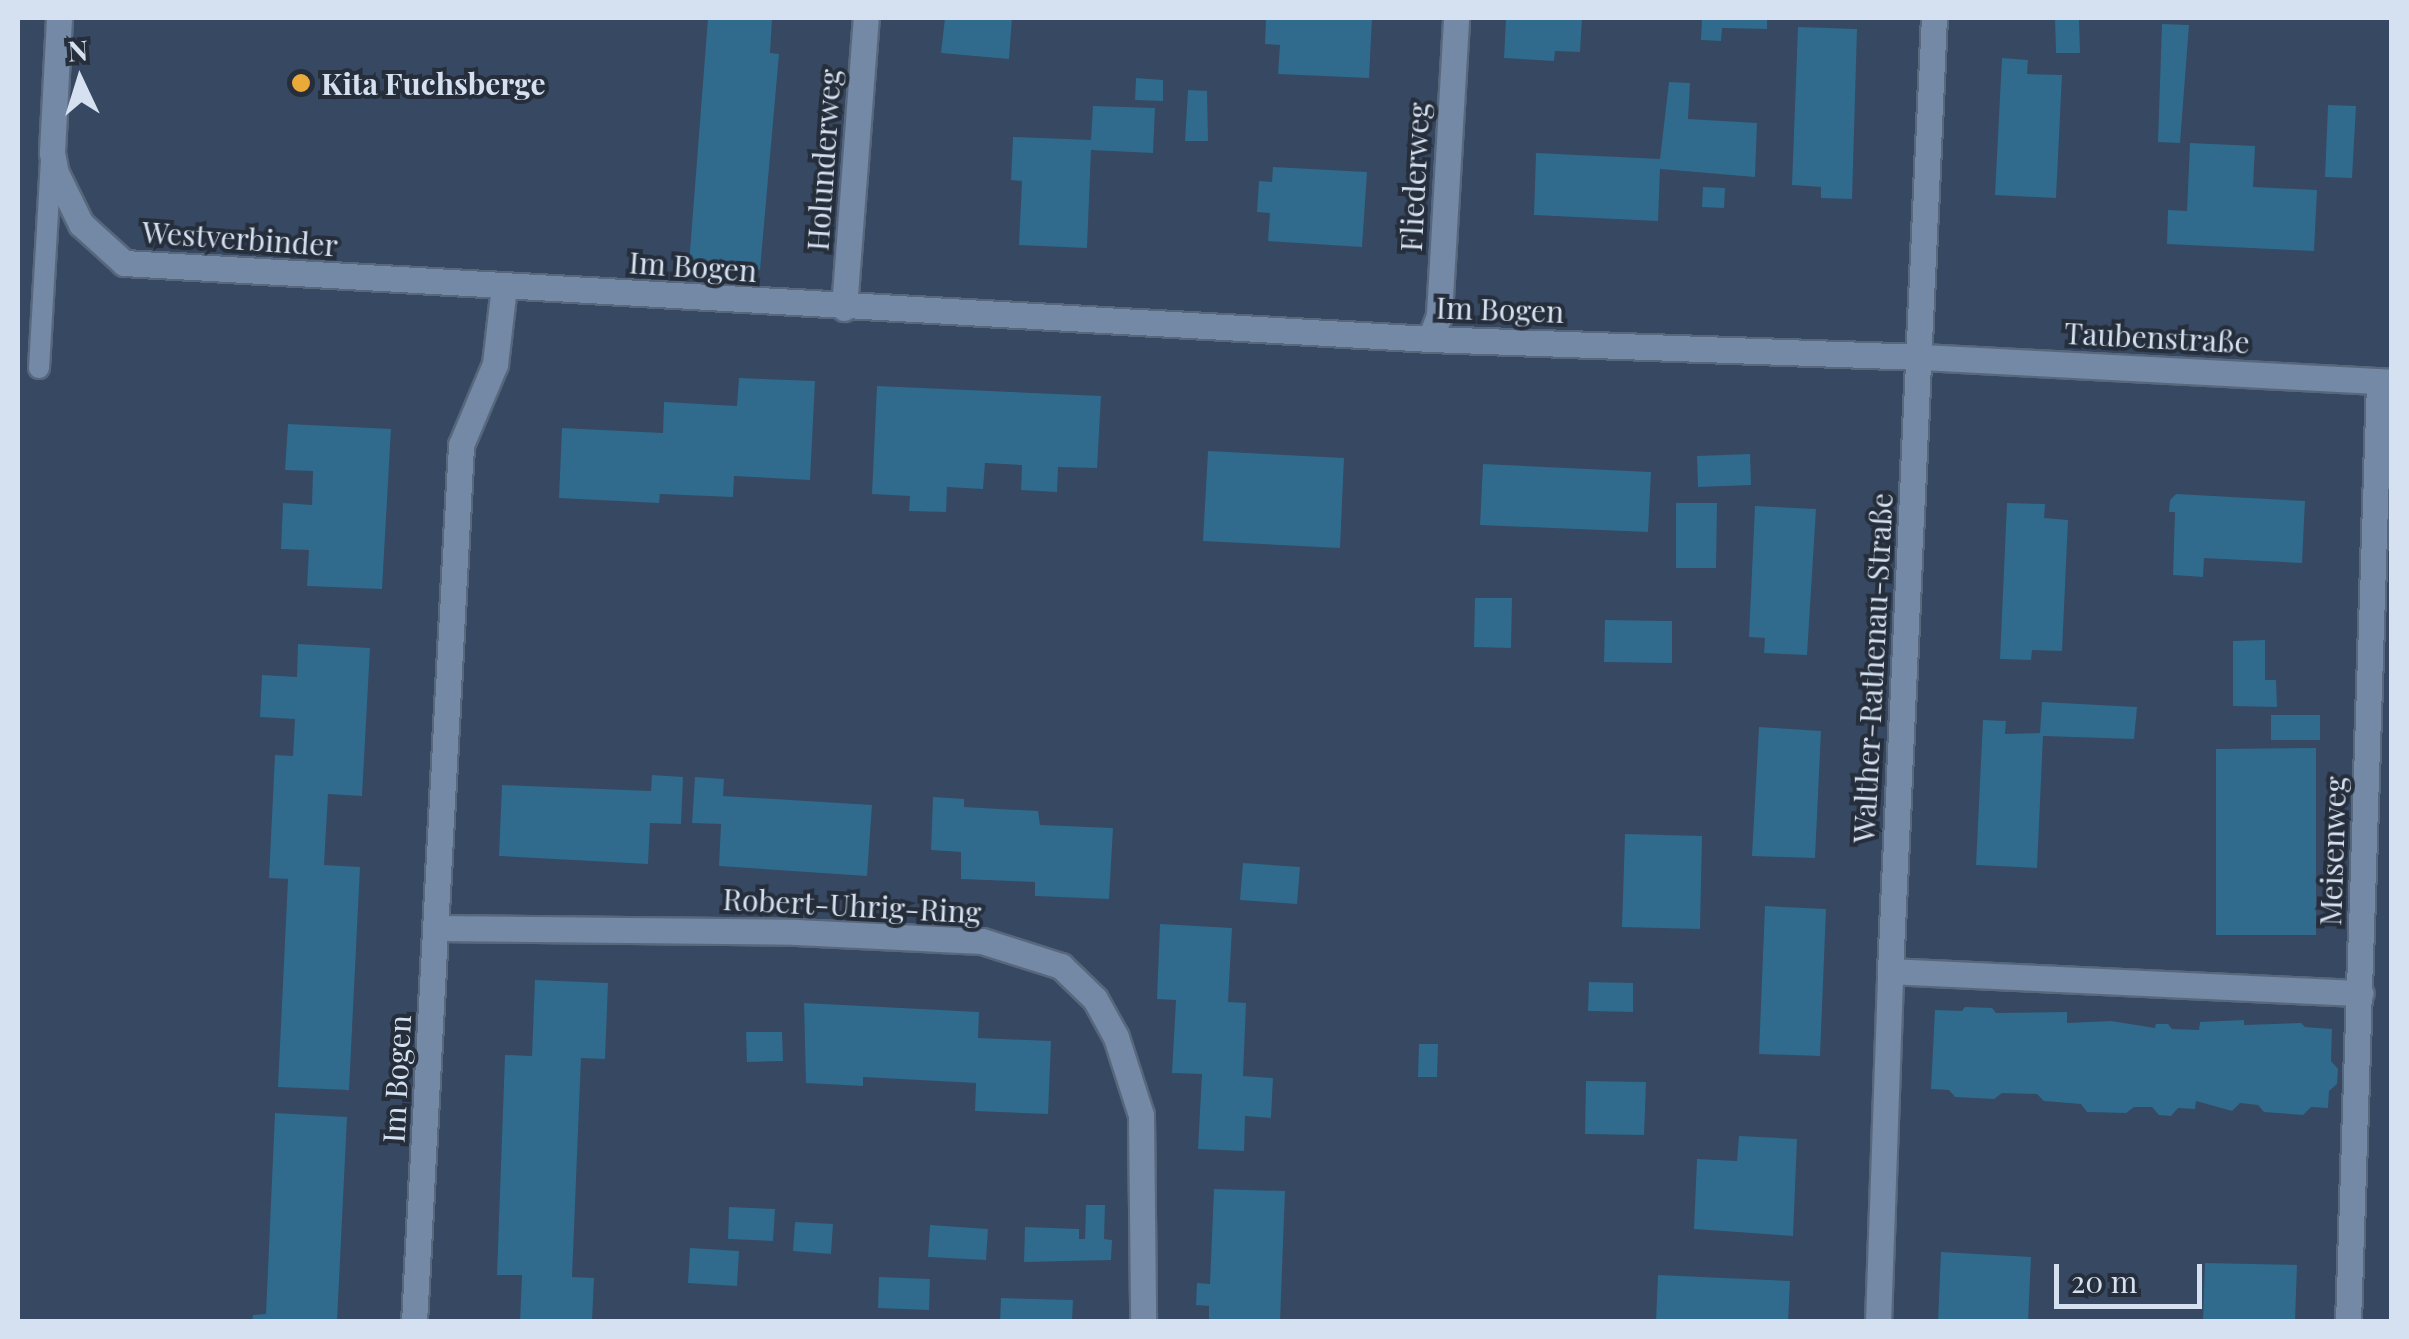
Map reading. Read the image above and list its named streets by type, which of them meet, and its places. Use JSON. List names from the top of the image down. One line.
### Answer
{"streets":{"street":["Holunderweg","Fliederweg","Westverbinder","Im Bogen","Taubenstraße","Walther-Rathenau-Straße","Meisenweg","Robert-Uhrig-Ring"]},"crossings":[["Holunderweg","Im Bogen"],["Fliederweg","Im Bogen"],["Westverbinder","Im Bogen"],["Im Bogen","Taubenstraße"],["Im Bogen","Walther-Rathenau-Straße"],["Im Bogen","Robert-Uhrig-Ring"],["Taubenstraße","Walther-Rathenau-Straße"],["Taubenstraße","Meisenweg"]],"places":["Kita Fuchsberge"],"scale_bar":"20 m","north":"top"}
